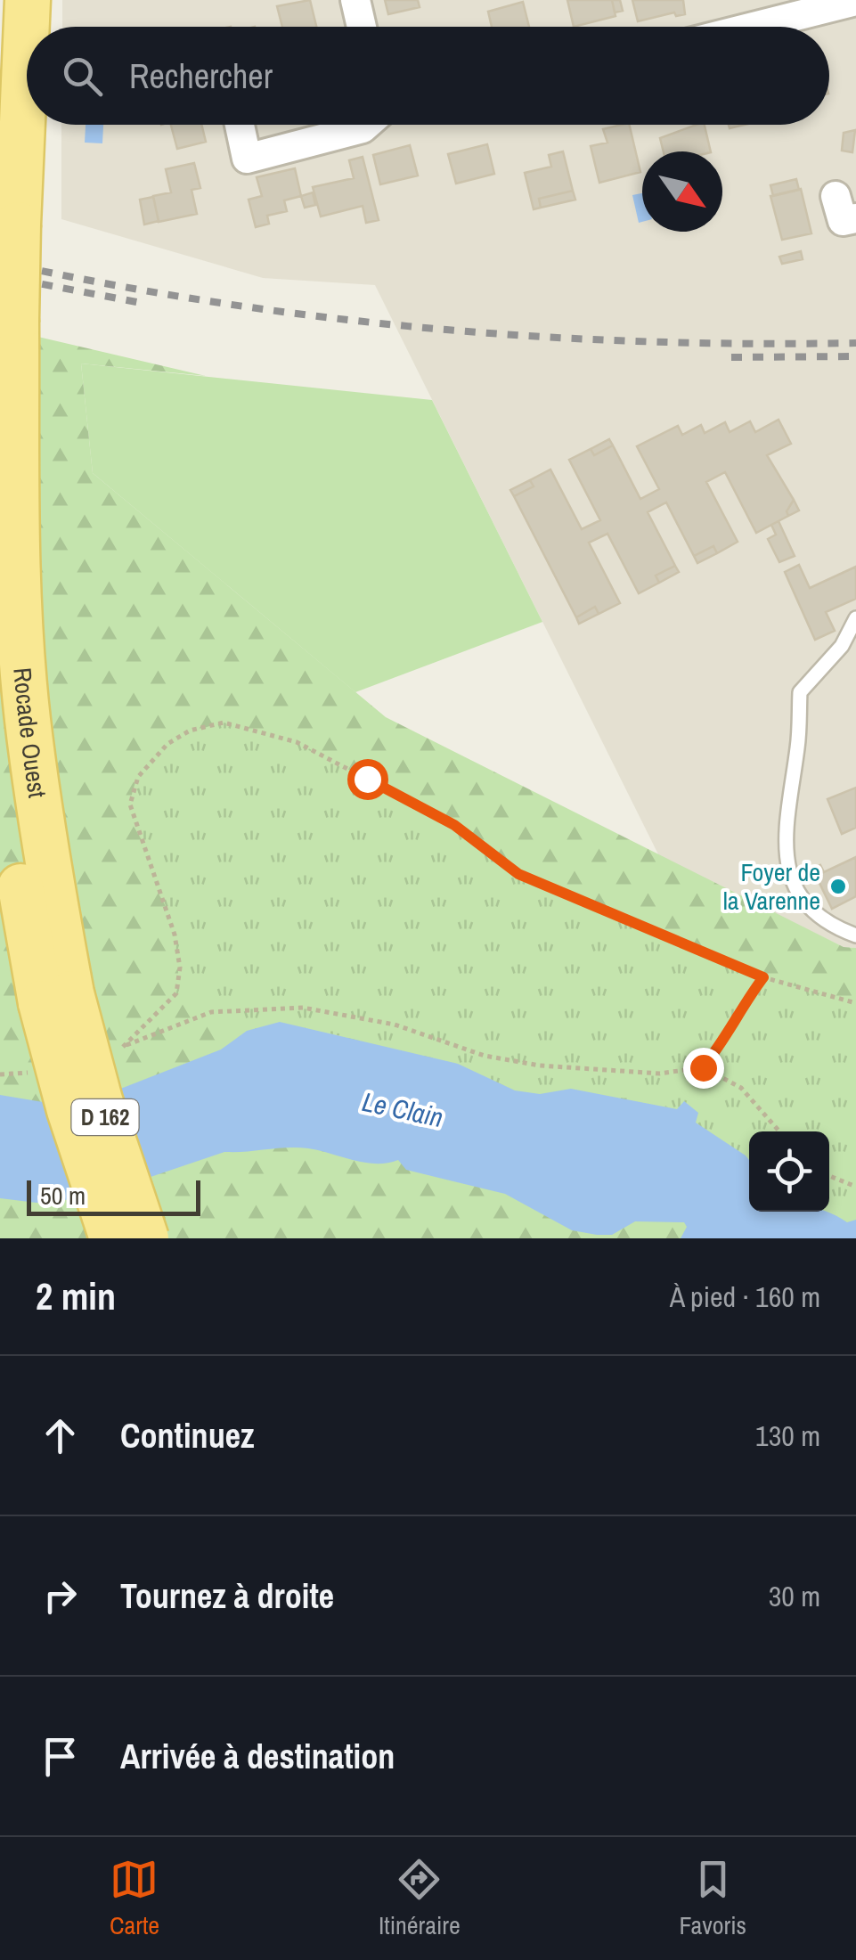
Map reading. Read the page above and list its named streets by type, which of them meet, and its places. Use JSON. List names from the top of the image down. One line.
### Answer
{"streets":{"main road":["Rocade Ouest","D 162"]},"water":["Le Clain"],"places":["Foyer de la Varenne"],"scale_bar":"50 m","north":"bottom right","page":{"search":"Rechercher","scale":"50 m","heading":["2 min","À pied · 160 m"],"list":[["Continuez","130 m"],["Tournez à droite","30 m"],"Arrivée à destination"],"nav":["Carte","Itinéraire","Favoris"]}}
